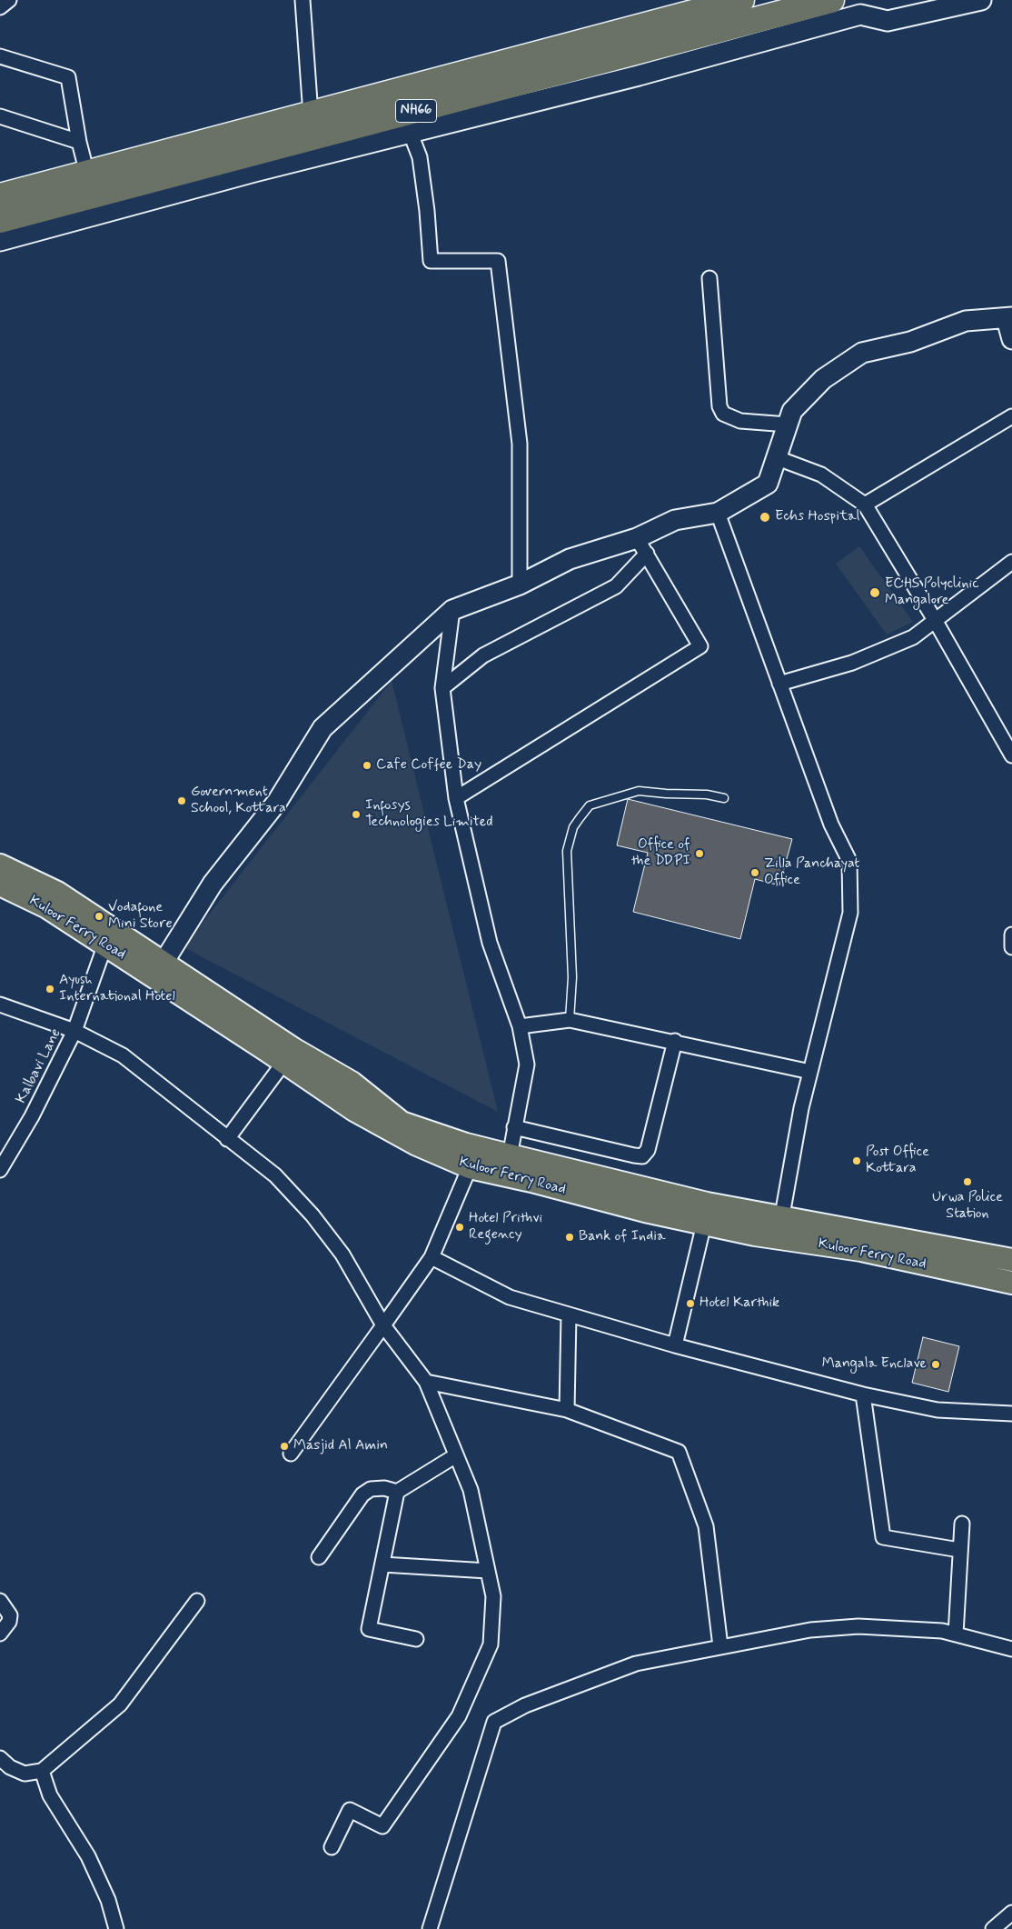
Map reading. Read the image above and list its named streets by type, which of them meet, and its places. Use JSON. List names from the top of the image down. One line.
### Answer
{"streets":{"highway":["NH66"],"main road":["Kuloor Ferry Road"],"street":["Kalbavi Lane"]},"crossings":[["Kuloor Ferry Road","Kalbavi Lane"]],"places":["Echs Hospital","ECHS Polyclinic Mangalore","Cafe Coffee Day","Government School, Kottara","Infosys Technologies Limited","Office of the DDPI","Zilla Panchayat Office","Vodafone Mini Store","Ayush International Hotel","Post Office Kottara","Urwa Police Station","Hotel Prithvi Regency","Bank of India","Hotel Karthik","Mangala Enclave","Masjid Al Amin"]}
